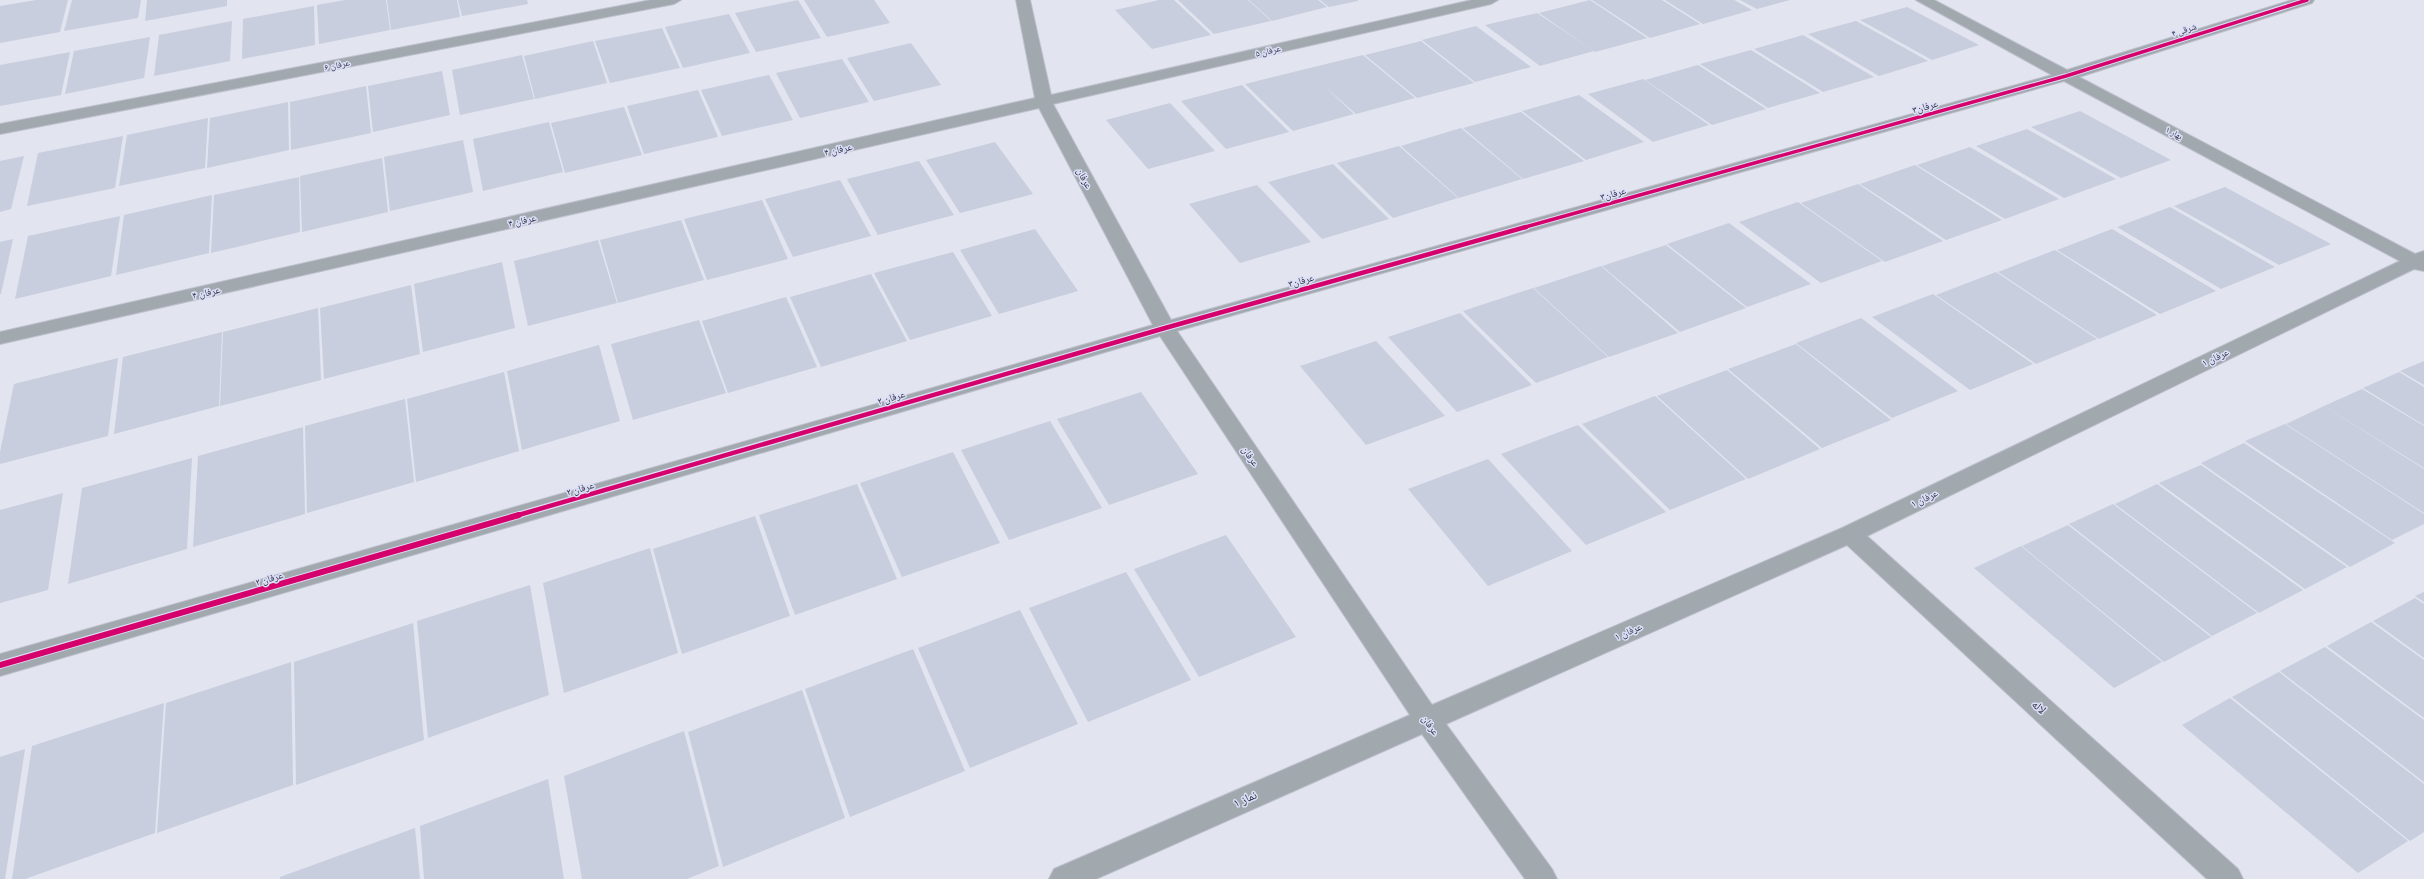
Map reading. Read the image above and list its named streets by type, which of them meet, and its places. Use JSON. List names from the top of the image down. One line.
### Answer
{"streets":{"street":["شرقی ۴","عرفان ۵","عرفان ۶","عرفان۳","بهار ۱","عرفان ۴","عرفان","عرفان ۱","عرفان ۲","لاله","نماز ۱"]},"crossings":[["شرقی ۴","عرفان۳"],["شرقی ۴","بهار ۱"],["عرفان ۵","عرفان ۴"],["عرفان ۵","عرفان"],["عرفان۳","بهار ۱"],["عرفان۳","عرفان"],["عرفان۳","عرفان ۲"],["بهار ۱","عرفان ۱"],["عرفان ۴","عرفان"],["عرفان","عرفان ۱"],["عرفان","عرفان ۲"],["عرفان","نماز ۱"],["عرفان ۱","لاله"],["عرفان ۱","نماز ۱"]]}
